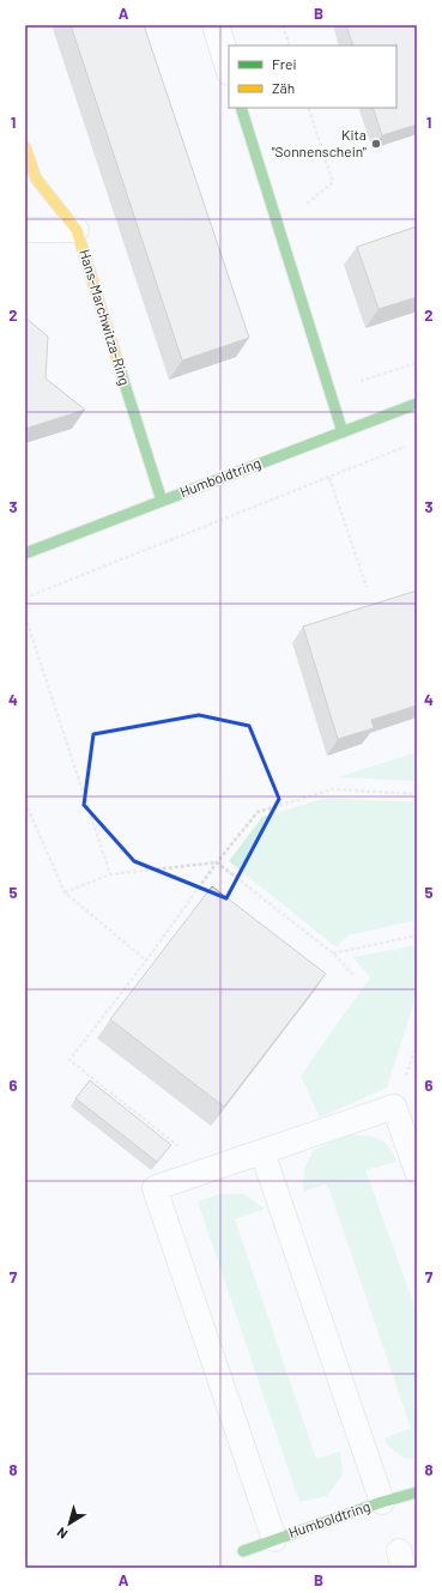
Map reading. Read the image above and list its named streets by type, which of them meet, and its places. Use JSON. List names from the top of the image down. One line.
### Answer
{"streets":{"street":["Hans-Marchwitza-Ring","Humboldtring"]},"crossings":[["Hans-Marchwitza-Ring","Humboldtring"]],"places":["Kita \"Sonnenschein\""],"legend":["Frei","Zäh"],"north":"bottom left","grid":{"columns":["A","B"],"rows":["1","2","3","4","5","6","7","8"]}}
